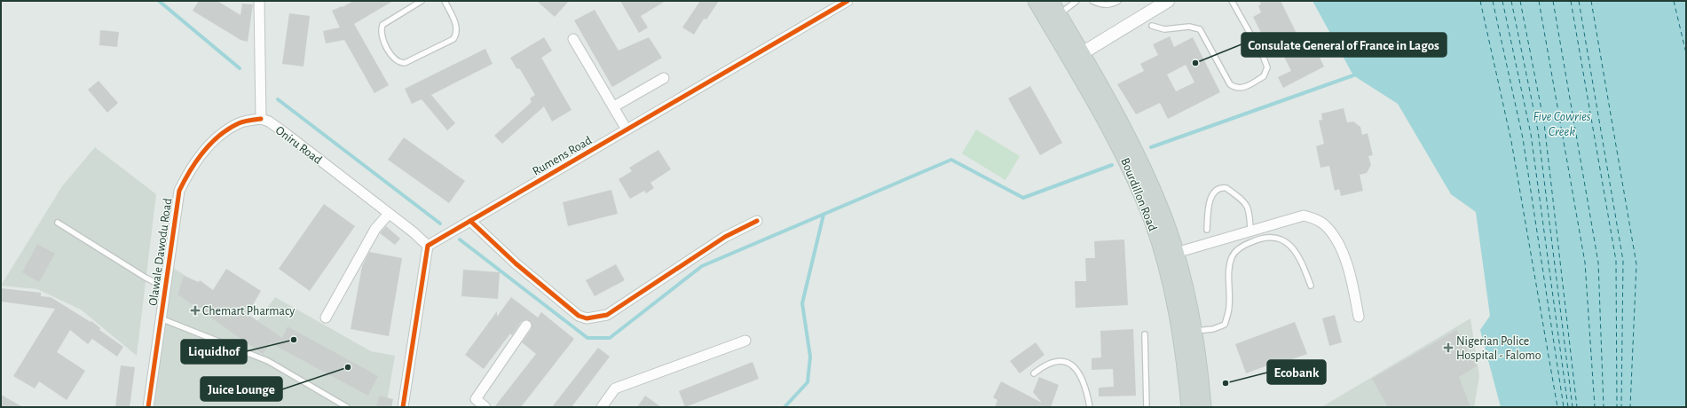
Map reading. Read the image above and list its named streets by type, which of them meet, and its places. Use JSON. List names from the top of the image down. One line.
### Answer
{"streets":{"main road":["Bourdillon Road"],"street":["Oniru Road","Rumens Road","Olawale Dawodu Road"]},"crossings":[["Oniru Road","Rumens Road"],["Oniru Road","Olawale Dawodu Road"]],"water":["Five Cowries Creek"],"places":{"other":["Consulate General of France in Lagos","Liquidhof","Juice Lounge","Ecobank"],"health":["Chemart Pharmacy","Nigerian Police Hospital - Falomo"]}}
